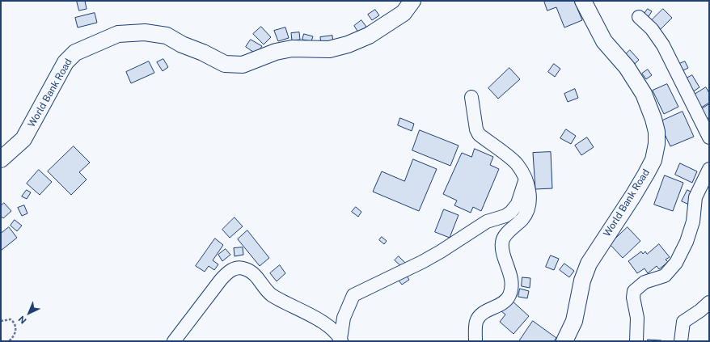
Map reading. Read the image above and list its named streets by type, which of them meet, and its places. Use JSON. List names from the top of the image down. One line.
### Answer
{"streets":{"main road":["World Bank Road"]},"north":"bottom left"}
